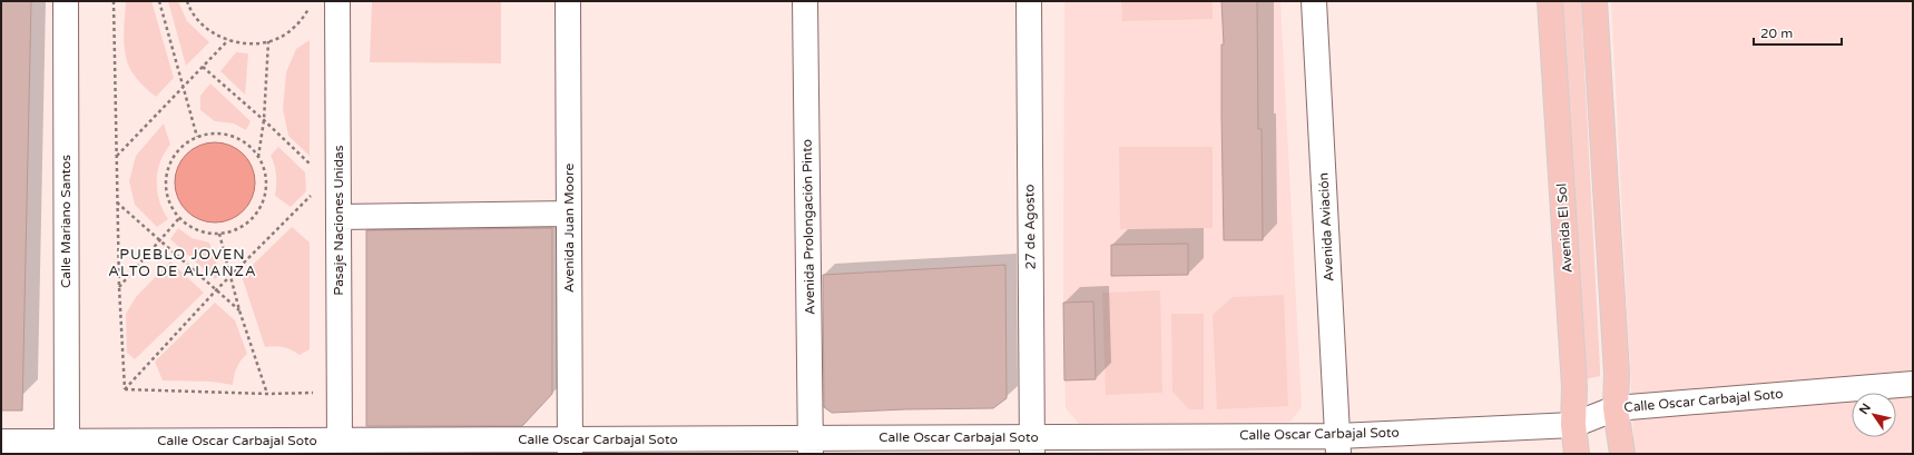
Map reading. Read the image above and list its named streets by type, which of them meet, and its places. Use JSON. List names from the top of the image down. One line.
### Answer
{"streets":{"main road":["Avenida El Sol"],"street":["Pasaje Naciones Unidas","Calle Mariano Santos","Avenida Prolongación Pinto","27 de Agosto","Avenida Aviación","Avenida Juan Moore","Calle Oscar Carbajal Soto"]},"crossings":[["Pasaje Naciones Unidas","Calle Oscar Carbajal Soto"],["Calle Mariano Santos","Calle Oscar Carbajal Soto"],["Avenida Prolongación Pinto","Calle Oscar Carbajal Soto"],["27 de Agosto","Calle Oscar Carbajal Soto"],["Avenida Aviación","Calle Oscar Carbajal Soto"],["Avenida Juan Moore","Calle Oscar Carbajal Soto"],["Avenida El Sol","Calle Oscar Carbajal Soto"]],"districts":["PUEBLO JOVEN ALTO DE ALIANZA"],"scale_bar":"20 m","north":"top left"}
